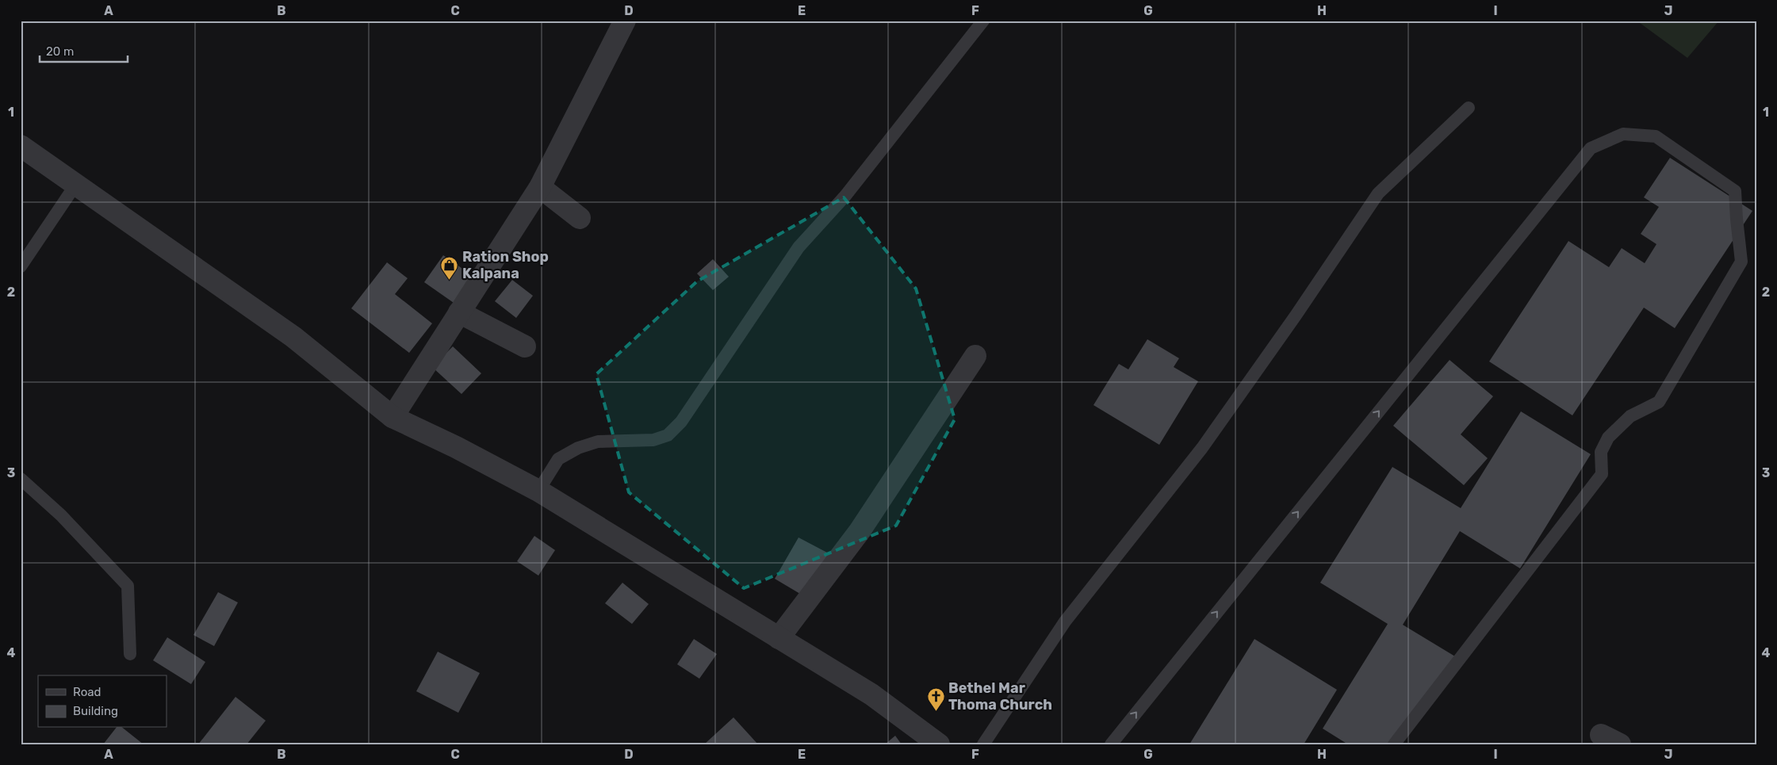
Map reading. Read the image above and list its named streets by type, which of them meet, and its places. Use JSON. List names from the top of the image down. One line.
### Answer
{"places":{"shop":["Ration Shop Kalpana"],"church":["Bethel Mar Thoma Church"]},"legend":["Road","Building"],"scale_bar":"20 m","grid":{"columns":["A","B","C","D","E","F","G","H","I","J"],"rows":["1","2","3","4"]}}
